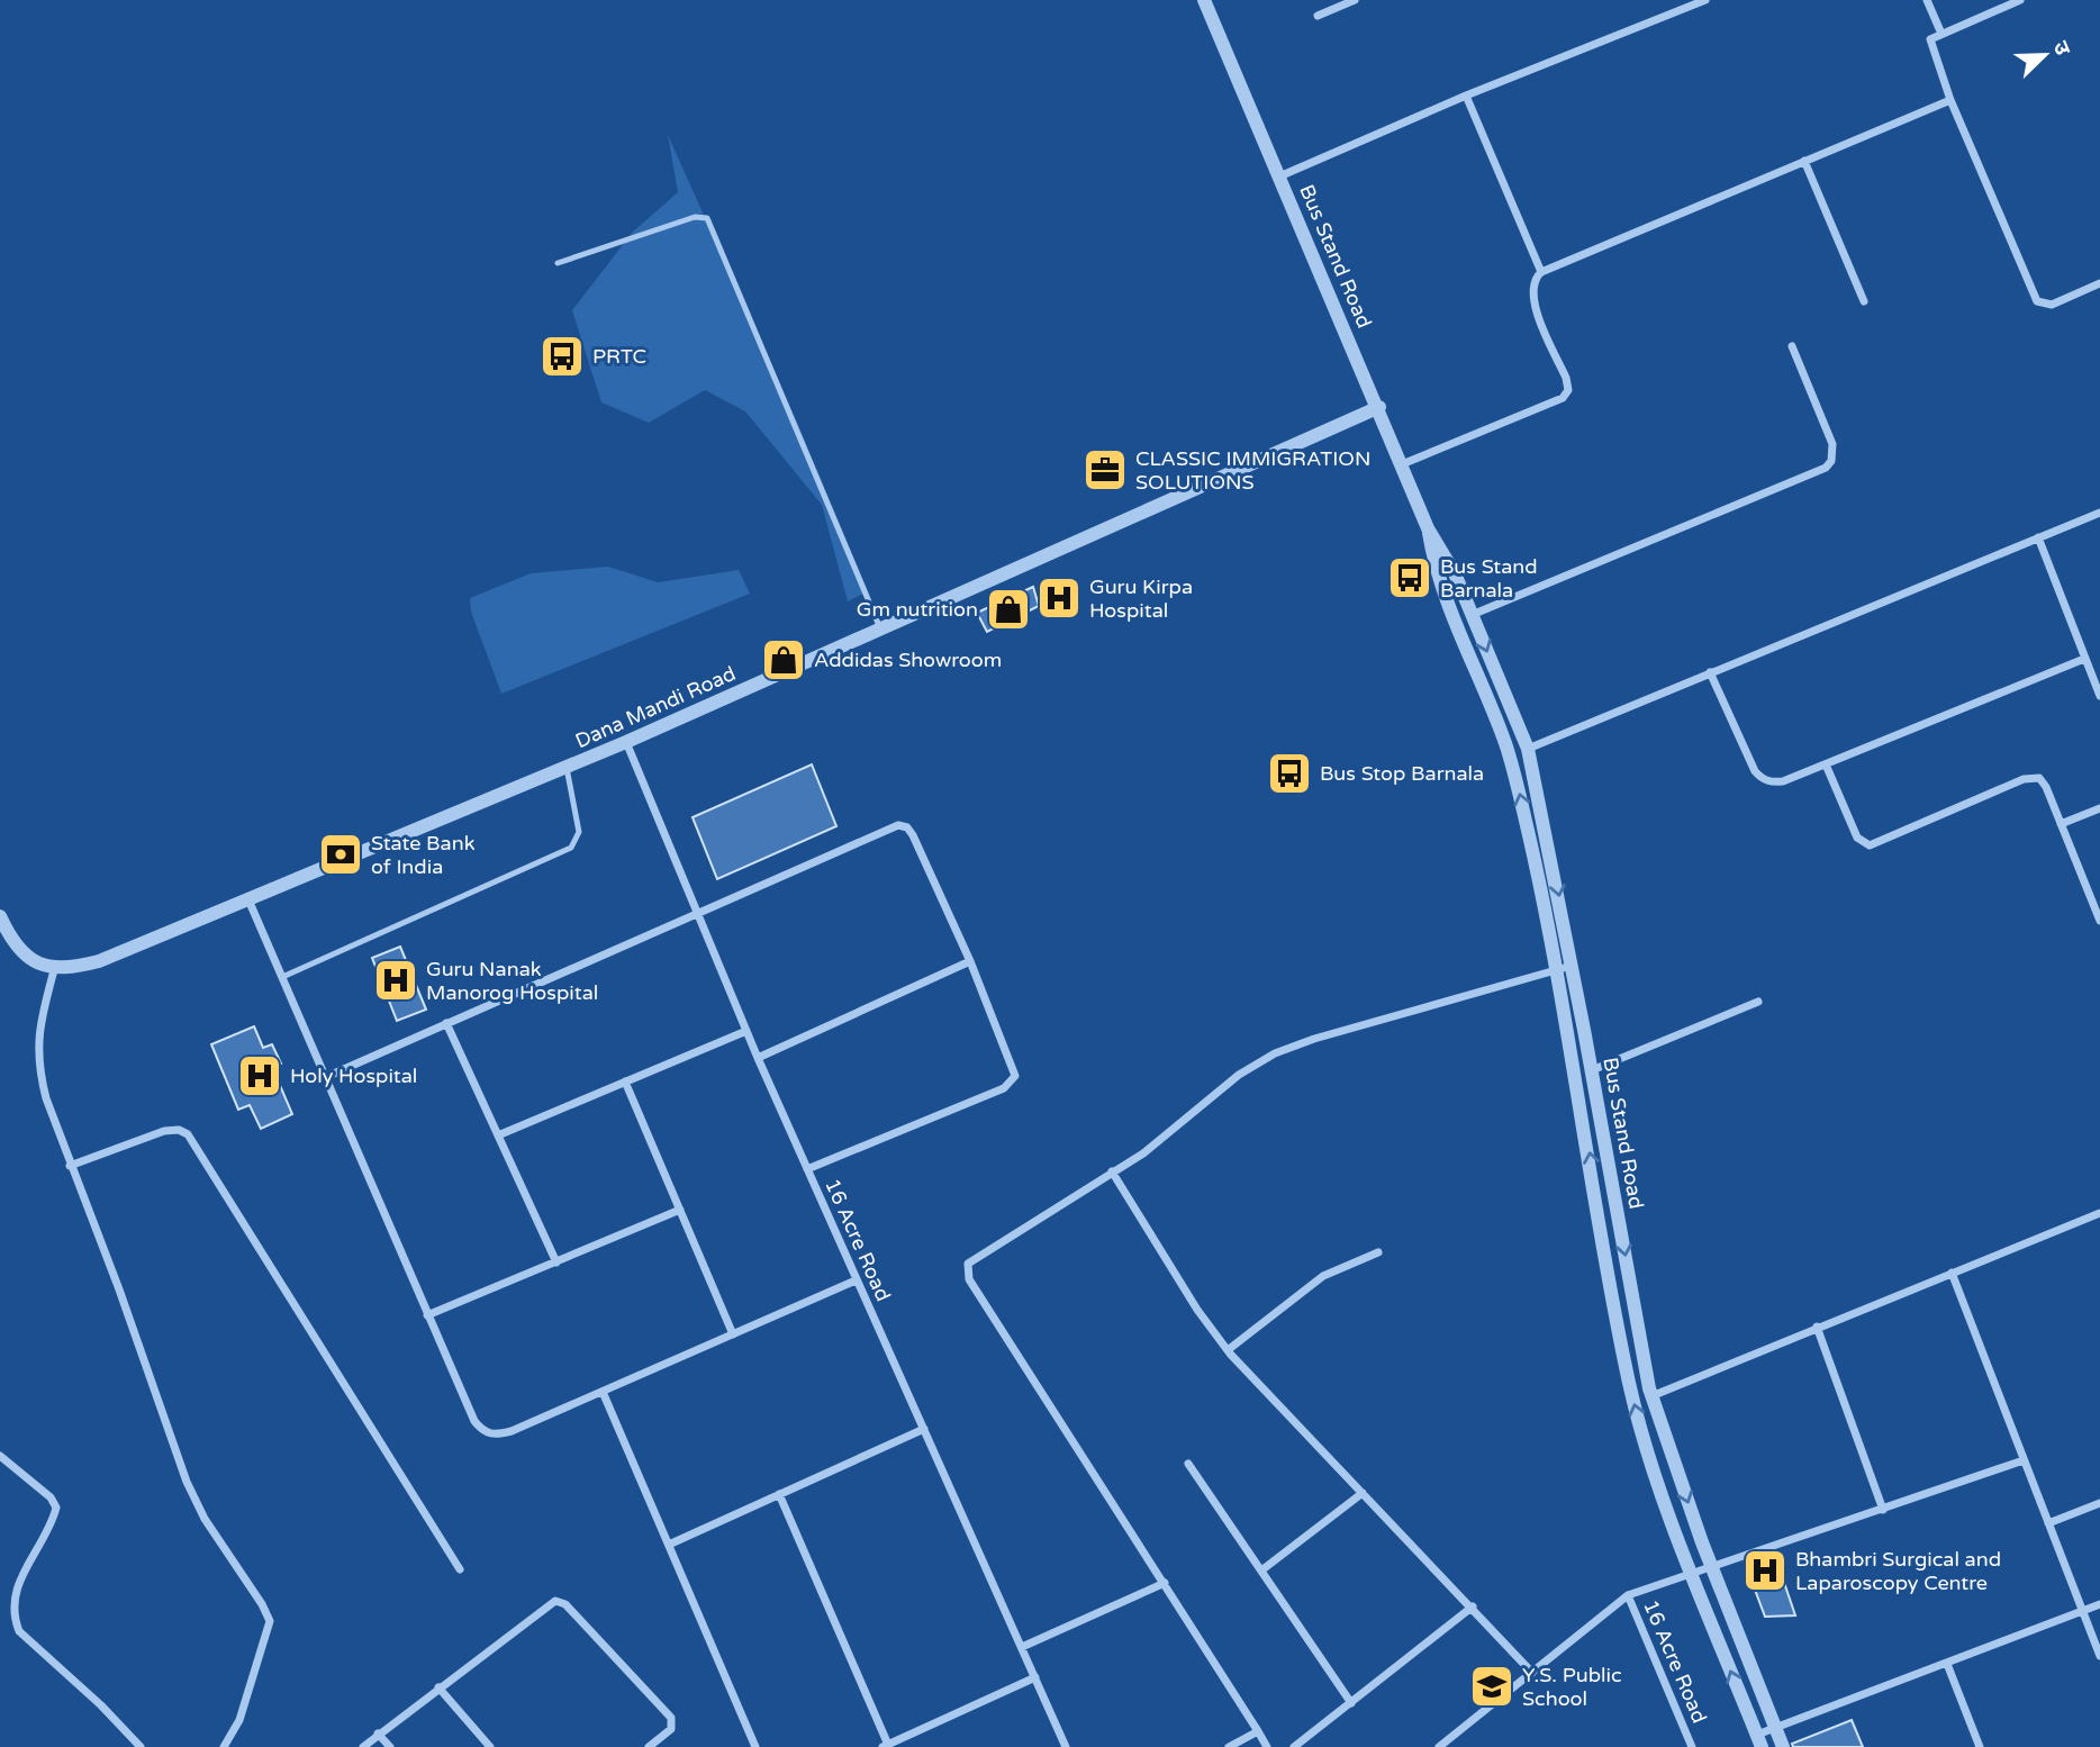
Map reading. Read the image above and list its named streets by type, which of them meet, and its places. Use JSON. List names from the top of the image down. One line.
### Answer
{"streets":{"street":["Bus Stand Road","Dana Mandi Road","16 Acre Road"]},"crossings":[["Bus Stand Road","Dana Mandi Road"],["Dana Mandi Road","16 Acre Road"]],"places":{"bus stop":["PRTC","Bus Stand Barnala","Bus Stop Barnala"],"office":["CLASSIC IMMIGRATION SOLUTIONS"],"hospital":["Guru Kirpa Hospital","Guru Nanak Manorog Hospital","Holy Hospital","Bhambri Surgical and Laparoscopy Centre"],"shop":["Gm nutrition","Addidas Showroom"],"bank":["State Bank of India"],"school or university":["Y.S. Public School"]},"north":"top right"}
